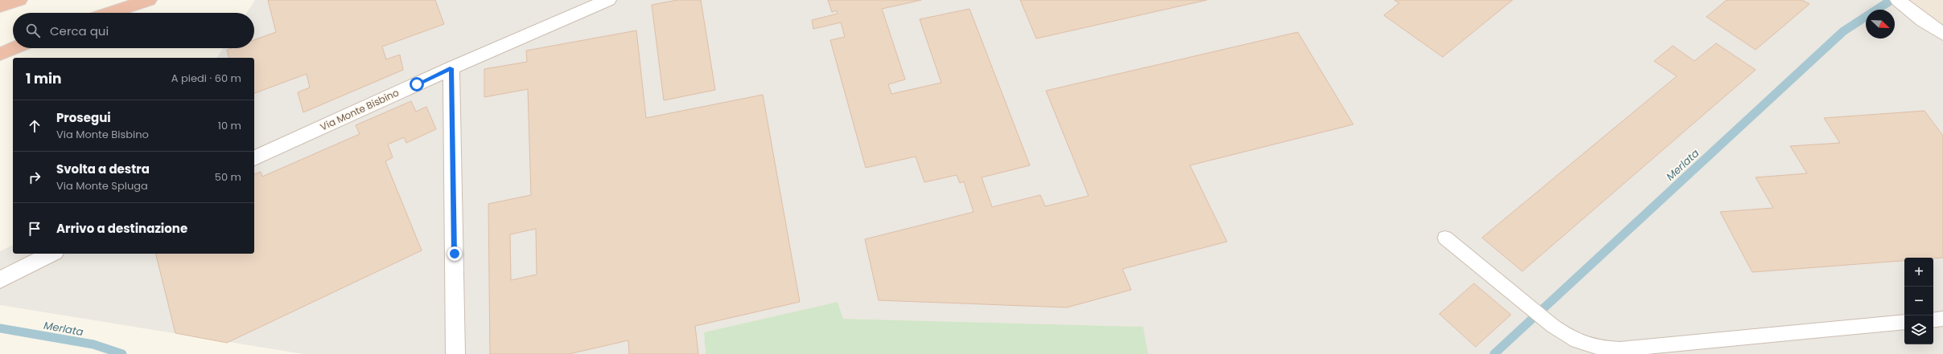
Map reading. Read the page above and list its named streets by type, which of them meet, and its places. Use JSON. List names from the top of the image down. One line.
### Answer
{"streets":{"street":["Via Monte Bisbino"]},"water":["Merlata"],"north":"bottom right","page":{"search":"Cerca qui","heading":["1 min","A piedi · 60 m"],"list":[["Prosegui","Via Monte Bisbino","10 m"],["Svolta a destra","Via Monte Spluga","50 m"],"Arrivo a destinazione"],"map_buttons":["+","−"]}}
